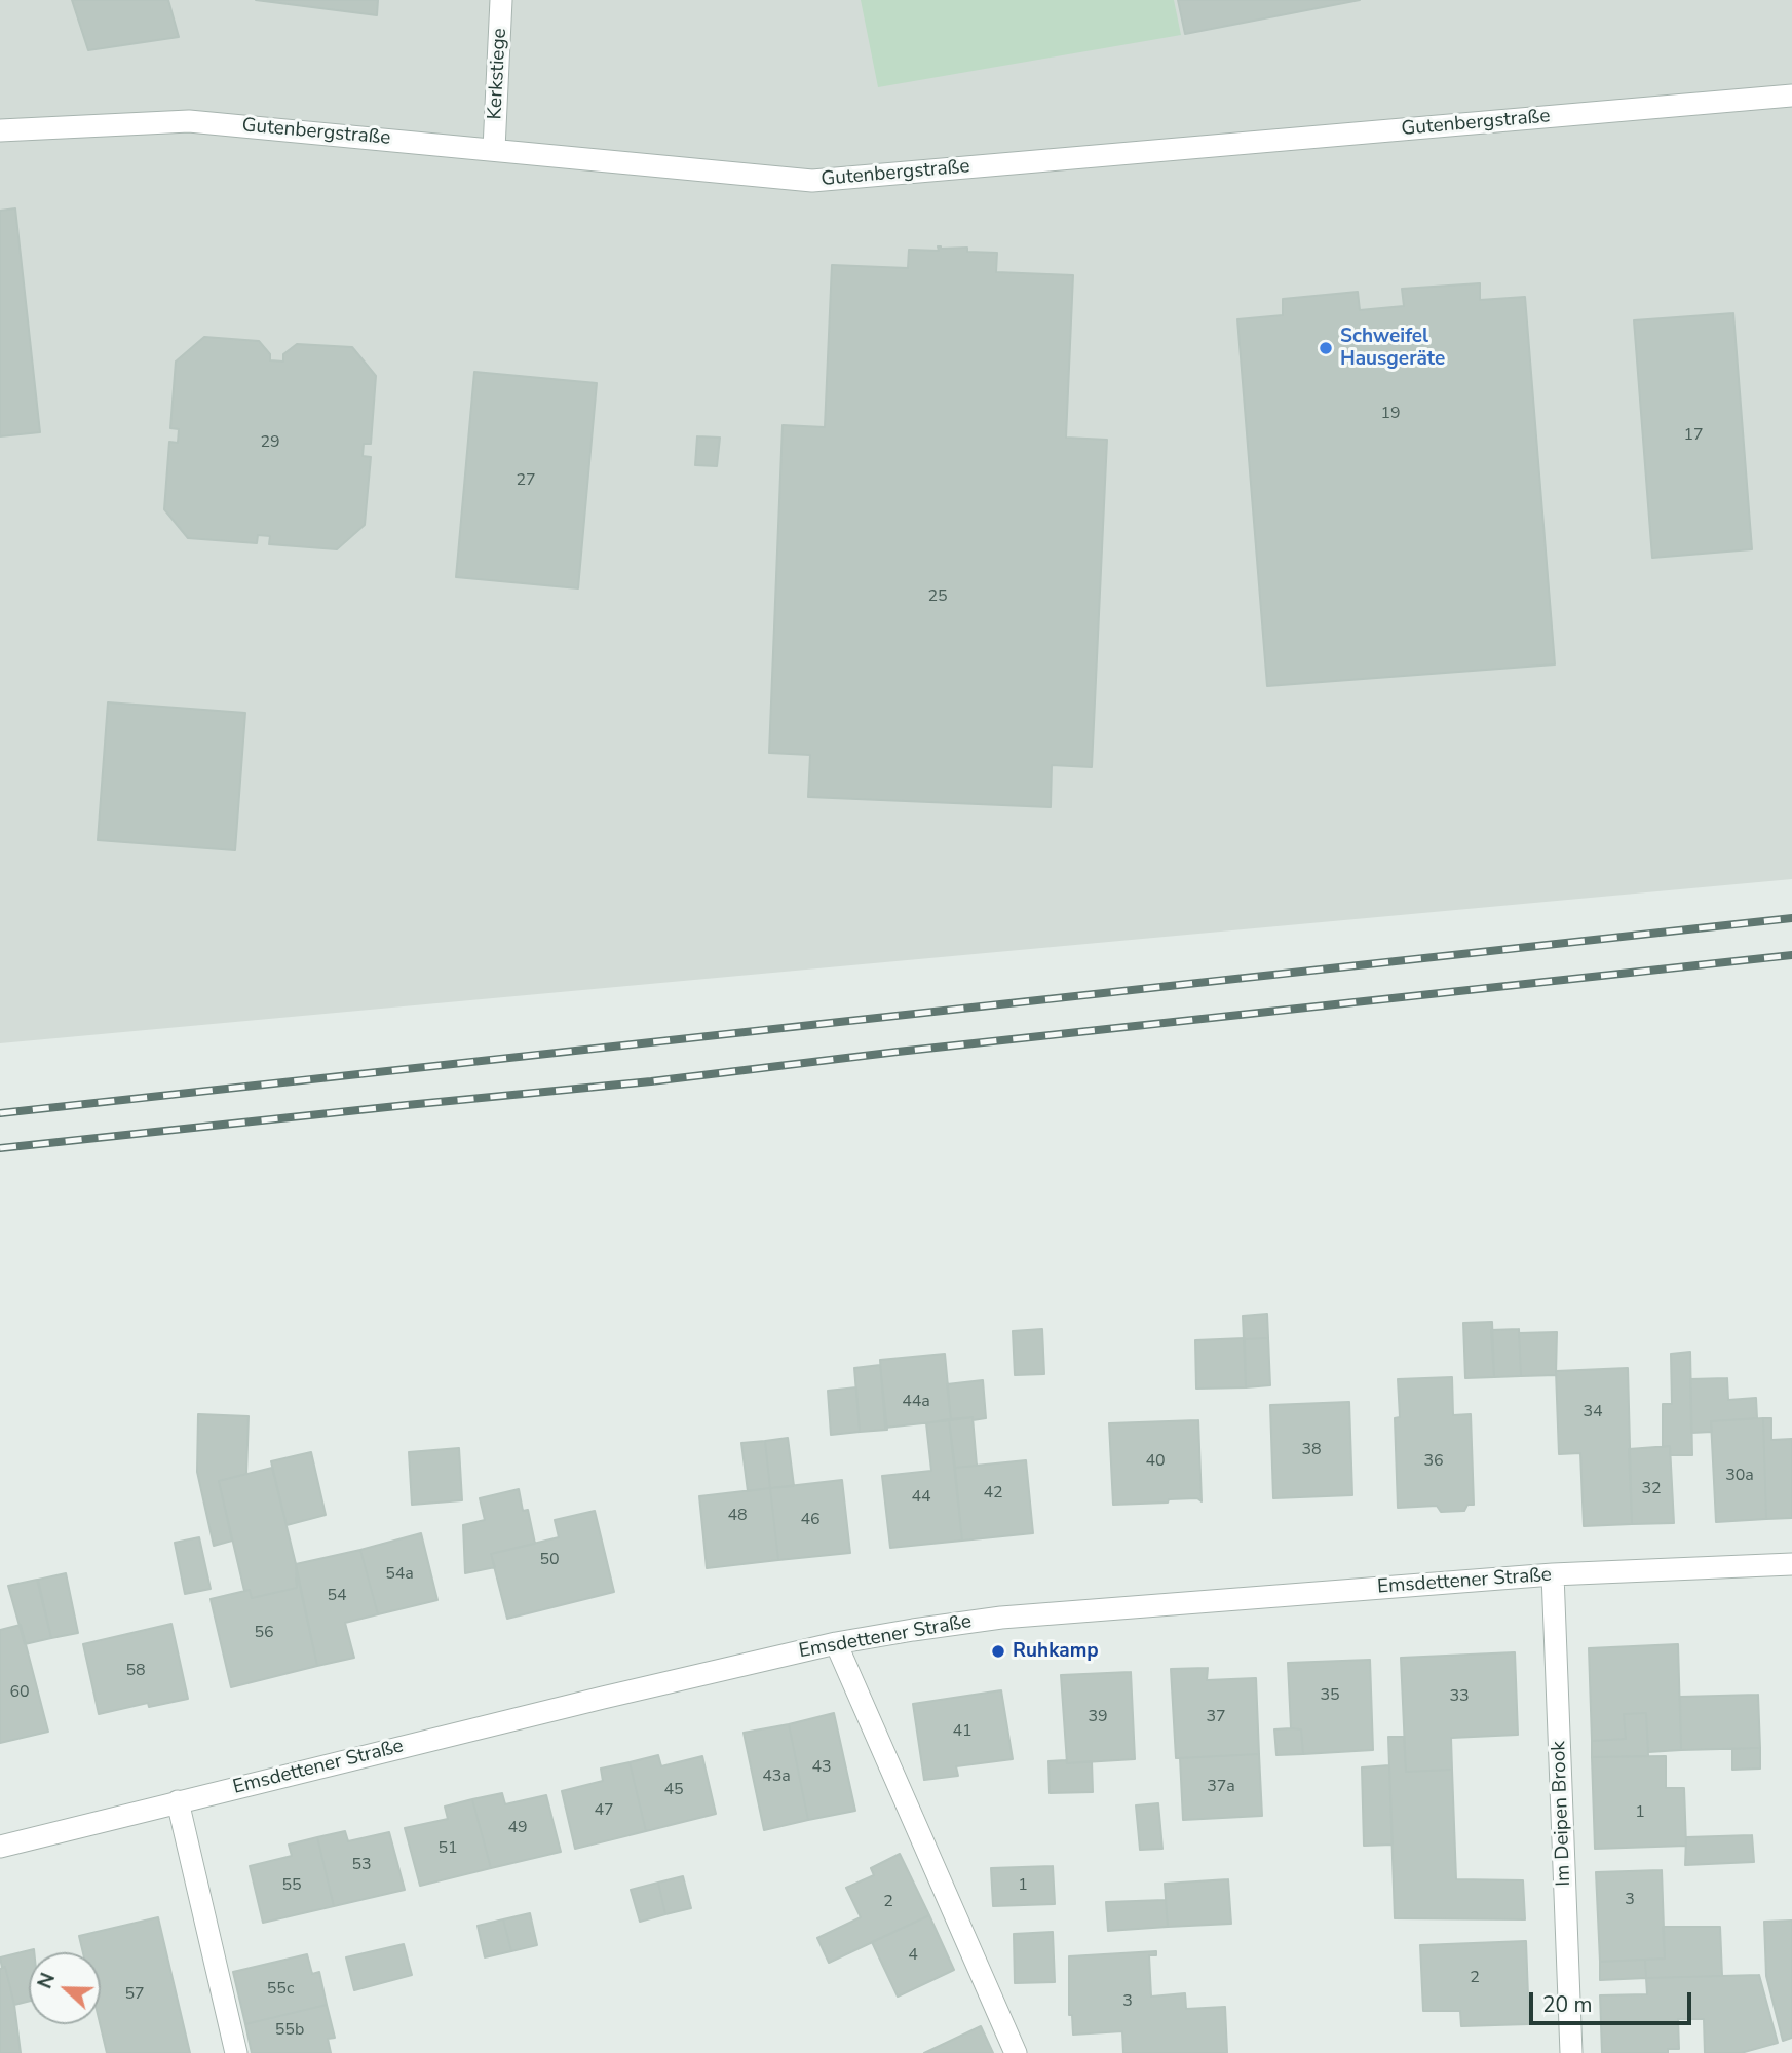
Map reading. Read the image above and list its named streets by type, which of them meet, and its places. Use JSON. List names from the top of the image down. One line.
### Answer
{"streets":{"street":["Kerkstiege","Gutenbergstraße","Emsdettener Straße","Im Deipen Brook"]},"crossings":[["Kerkstiege","Gutenbergstraße"],["Emsdettener Straße","Im Deipen Brook"]],"places":["Schweifel Hausgeräte","Ruhkamp"],"house_numbers":["19","17","29","27","25","44a","34","38","40","36","30a","32","42","44","48","46","50","54a","54","56","58","60","35","33","39","37","41","43","43a","37a","45","47","1","49","51","53","55","1","3","2","4","2","55c","57","3","55b"],"scale_bar":"20 m","north":"left"}
